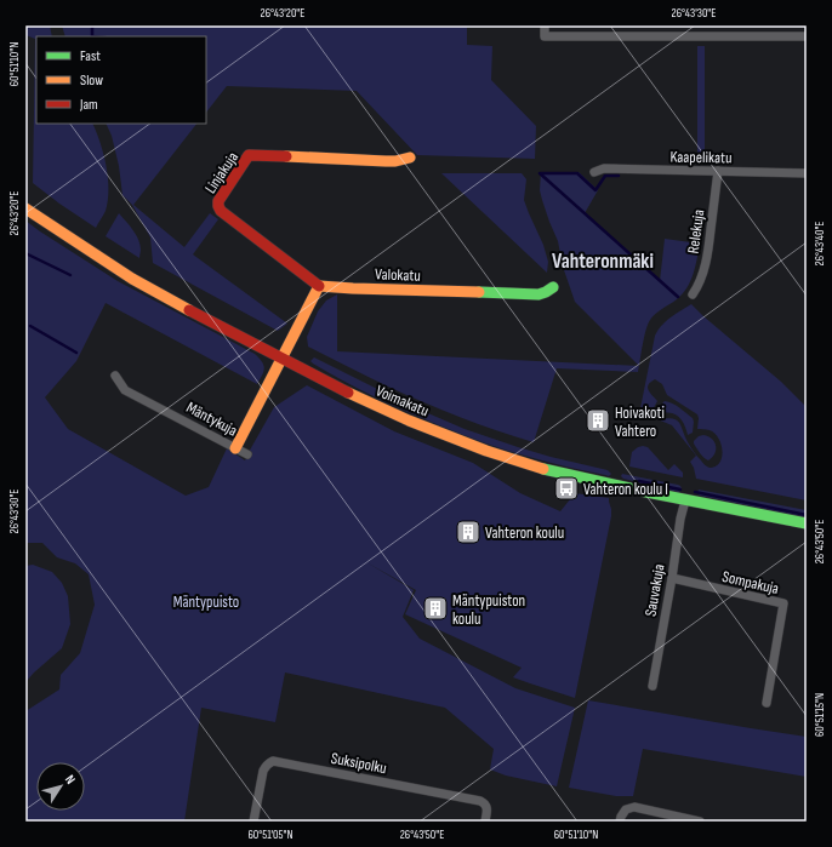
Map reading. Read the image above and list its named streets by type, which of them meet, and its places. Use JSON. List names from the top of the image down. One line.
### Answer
{"streets":{"street":["Kaapelikatu","Linjakuja","Relekuja","Valokatu","Voimakatu","Mäntykuja","Sompakuja","Sauvakuja","Suksipolku"]},"crossings":[["Kaapelikatu","Relekuja"],["Linjakuja","Valokatu"],["Voimakatu","Mäntykuja"],["Voimakatu","Sauvakuja"],["Sompakuja","Sauvakuja"]],"districts":["Vahteronmäki"],"parks":["Mäntypuisto"],"places":{"building":["Hoivakoti Vahtero","Vahteron koulu","Mäntypuiston koulu"],"bus stop":["Vahteron koulu I"]},"legend":["Fast","Slow","Jam"],"north":"top right","coordinates":["26°43'20\"E","26°43'30\"E","60°51'10\"N","26°43'40\"E","26°43'50\"E","60°51'15\"N","60°51'05\"N"]}
